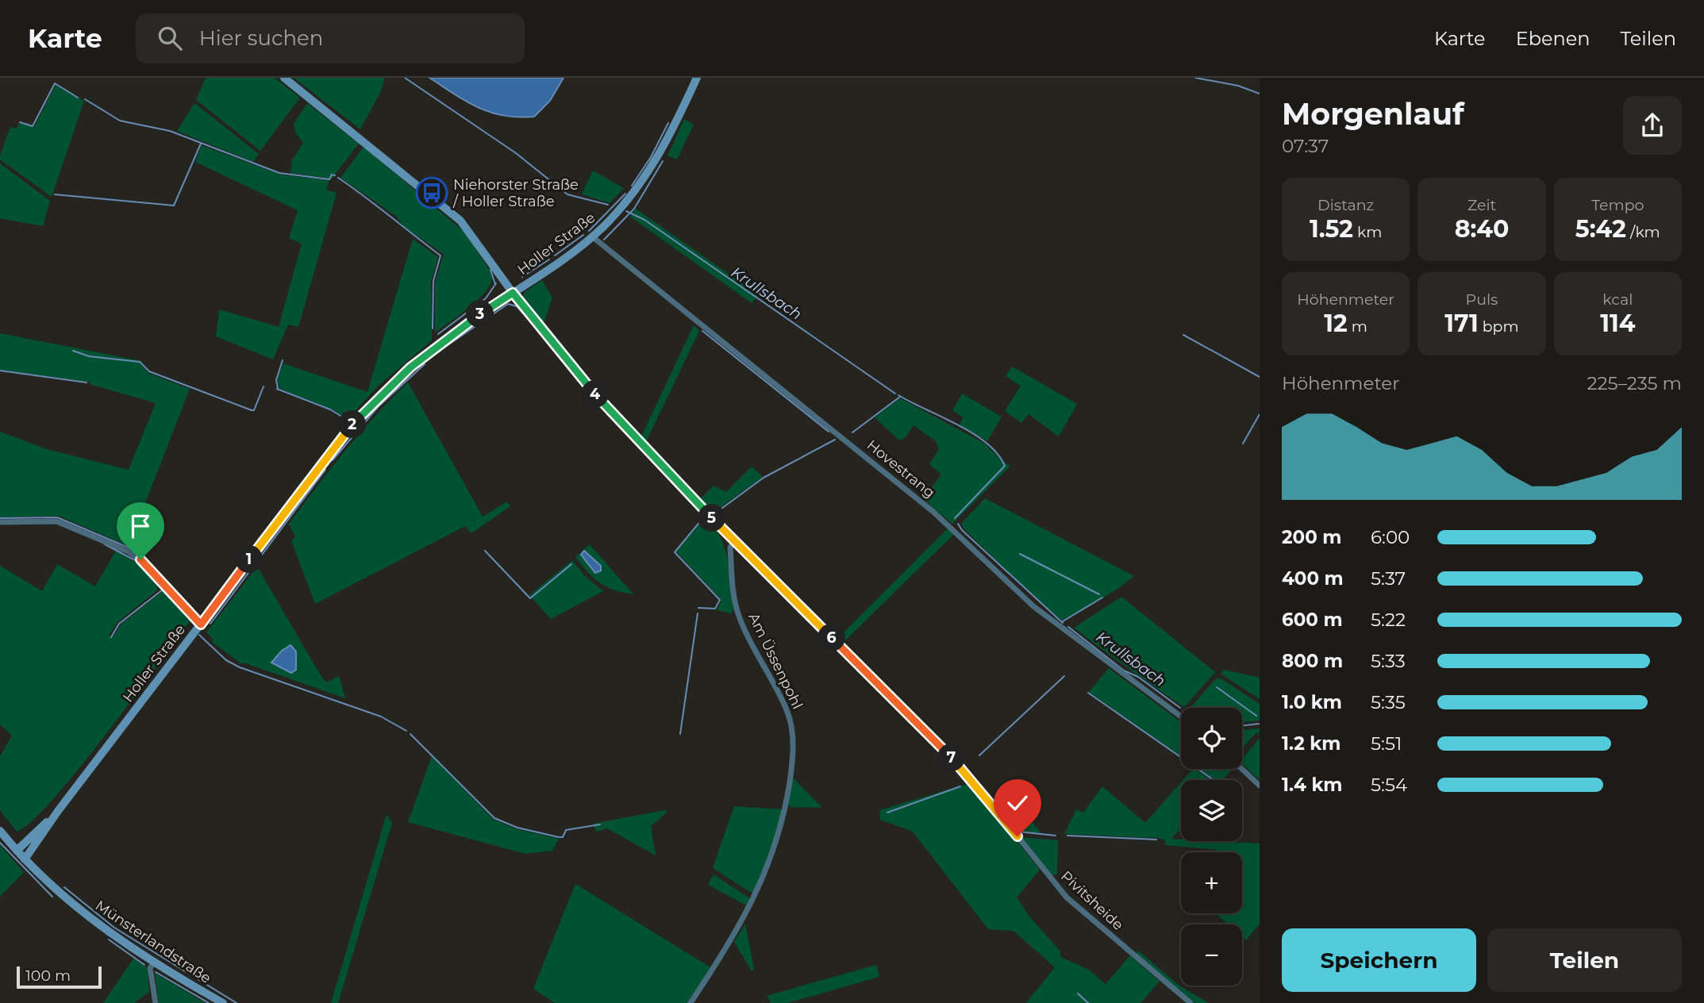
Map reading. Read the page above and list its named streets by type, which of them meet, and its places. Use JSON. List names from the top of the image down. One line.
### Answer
{"streets":{"street":["Holler Straße","Hovestrang","Am Üssenpohl","Pivitsheide","Münsterlandstraße"]},"crossings":[["Holler Straße","Hovestrang"],["Holler Straße","Pivitsheide"],["Holler Straße","Münsterlandstraße"],["Am Üssenpohl","Pivitsheide"]],"water":["Krullsbach"],"places":{"bus stop":["Niehorster Straße / Holler Straße"]},"scale_bar":"100 m","page":{"header":"Karte","search":"Hier suchen","nav":["Karte","Ebenen","Teilen"],"heading":["Morgenlauf","07:37"],"stats":[["Distanz","1.52 km"],["Zeit","8:40"],["Tempo","5:42 /km"],["Höhenmeter","12 m"],["Puls","171 bpm"],["kcal","114"]],"pins":["3","4","2","5","1","6","7"],"chart":["Höhenmeter","225–235 m"],"list":[{"name":"200 m","note":"6:00"},{"name":"400 m","note":"5:37"},{"name":"600 m","note":"5:22"},{"name":"800 m","note":"5:33"},{"name":"1.0 km","note":"5:35"},{"name":"1.2 km","note":"5:51"},{"name":"1.4 km","note":"5:54"}],"map_buttons":["+","−"],"buttons":["Speichern","Teilen"],"scale":"100 m"}}
